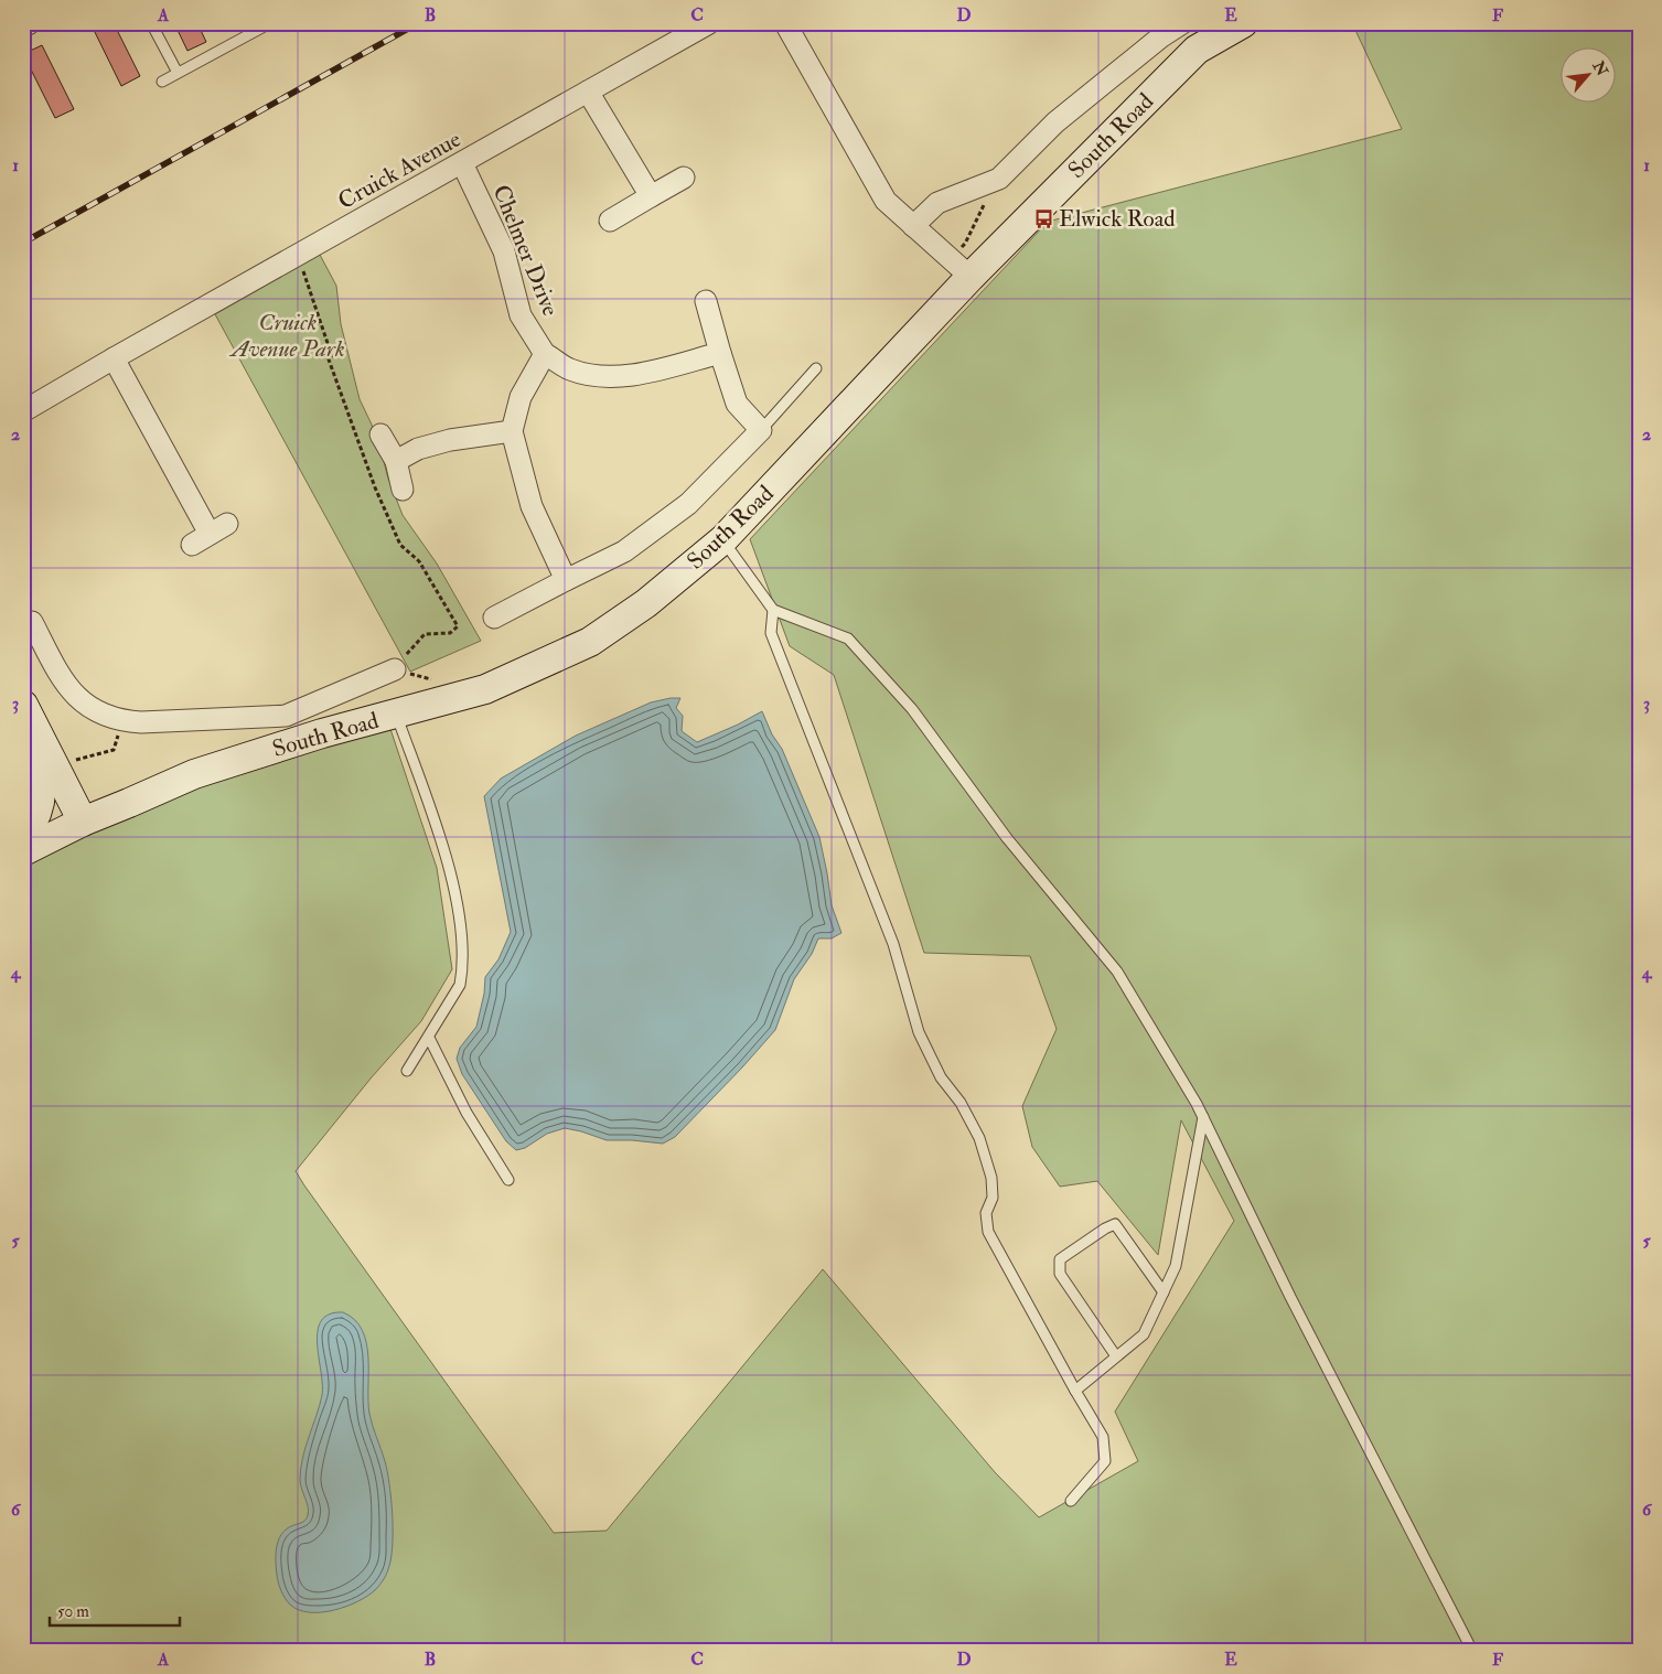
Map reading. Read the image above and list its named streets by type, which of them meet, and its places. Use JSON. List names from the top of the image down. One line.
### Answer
{"streets":{"main road":["South Road"],"street":["Cruick Avenue","Chelmer Drive"]},"crossings":[["Cruick Avenue","Chelmer Drive"]],"parks":["Cruick Avenue Park"],"places":{"bus stop":["Elwick Road"]},"scale_bar":"50 m","north":"top right","grid":{"columns":["A","B","C","D","E","F"],"rows":["1","2","3","4","5","6"]}}
